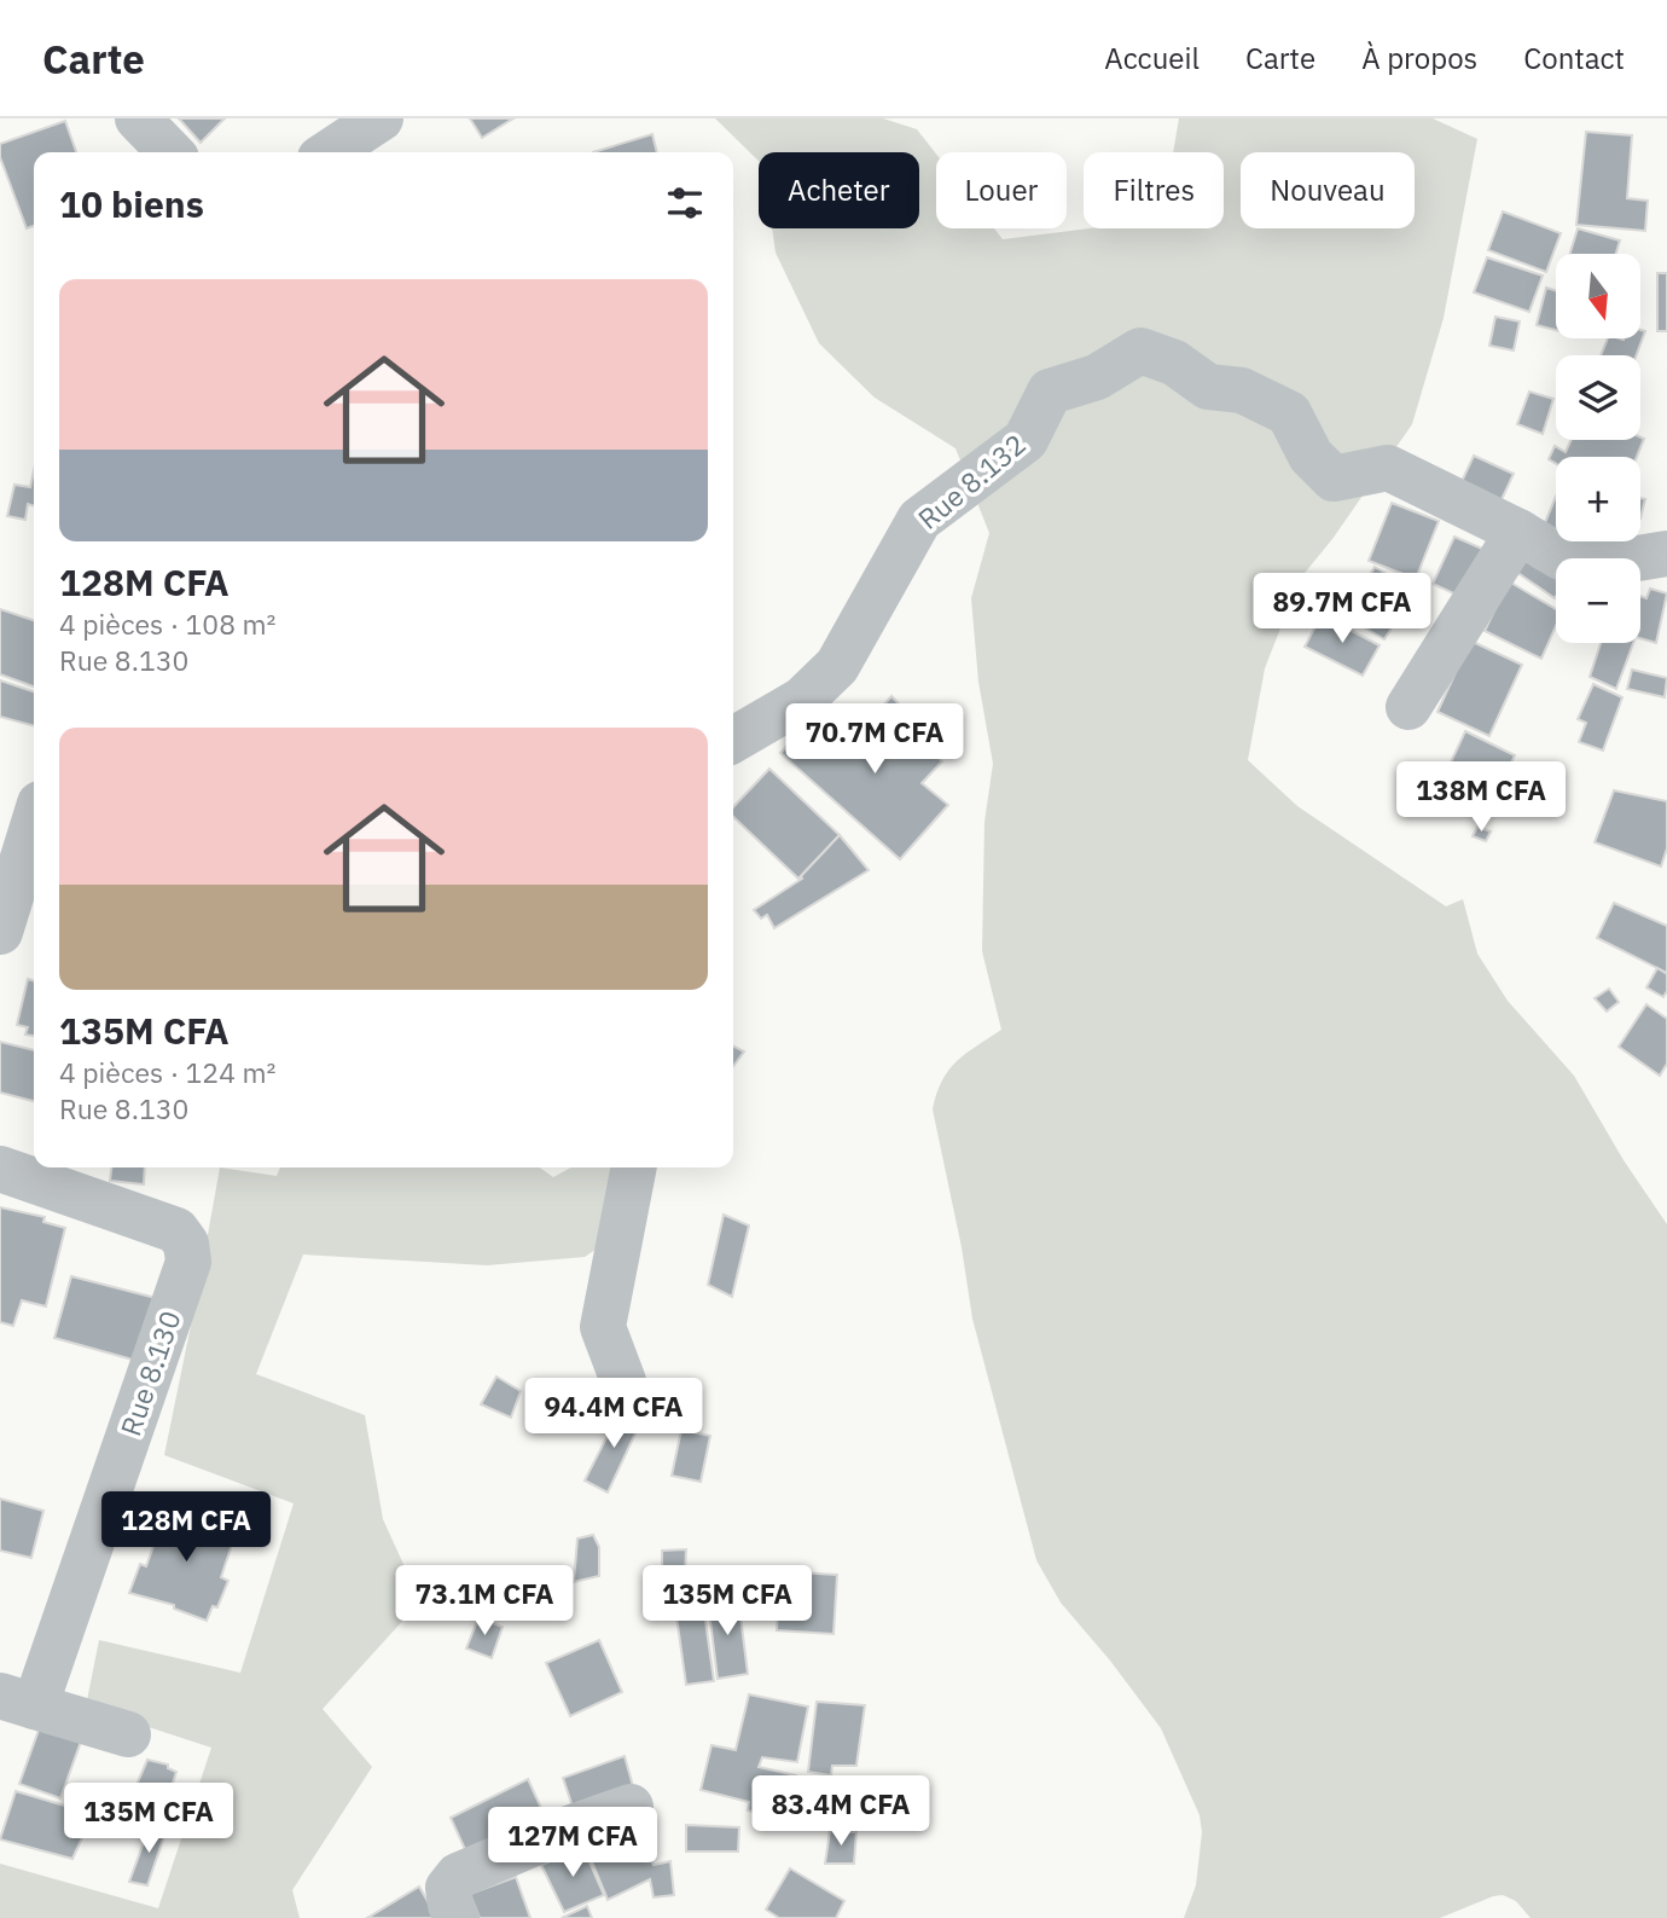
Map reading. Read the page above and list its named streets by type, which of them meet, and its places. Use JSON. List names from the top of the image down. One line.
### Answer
{"streets":{"street":["Rue 8.132","Rue 8.130"]},"north":"bottom","page":{"header":"Carte","nav":["Accueil","Carte","À propos","Contact"],"chip":["Acheter","Louer","Filtres","Nouveau"],"heading":"10 biens","map_buttons":["+","−"],"list":[{"name":"128M CFA","note":"4 pièces · 108 m² · Rue 8.130"},{"name":"135M CFA","note":"4 pièces · 124 m² · Rue 8.130"}],"price":["89.7M CFA","70.7M CFA","138M CFA","94.4M CFA","128M CFA","73.1M CFA","135M CFA","83.4M CFA","135M CFA","127M CFA"]}}
